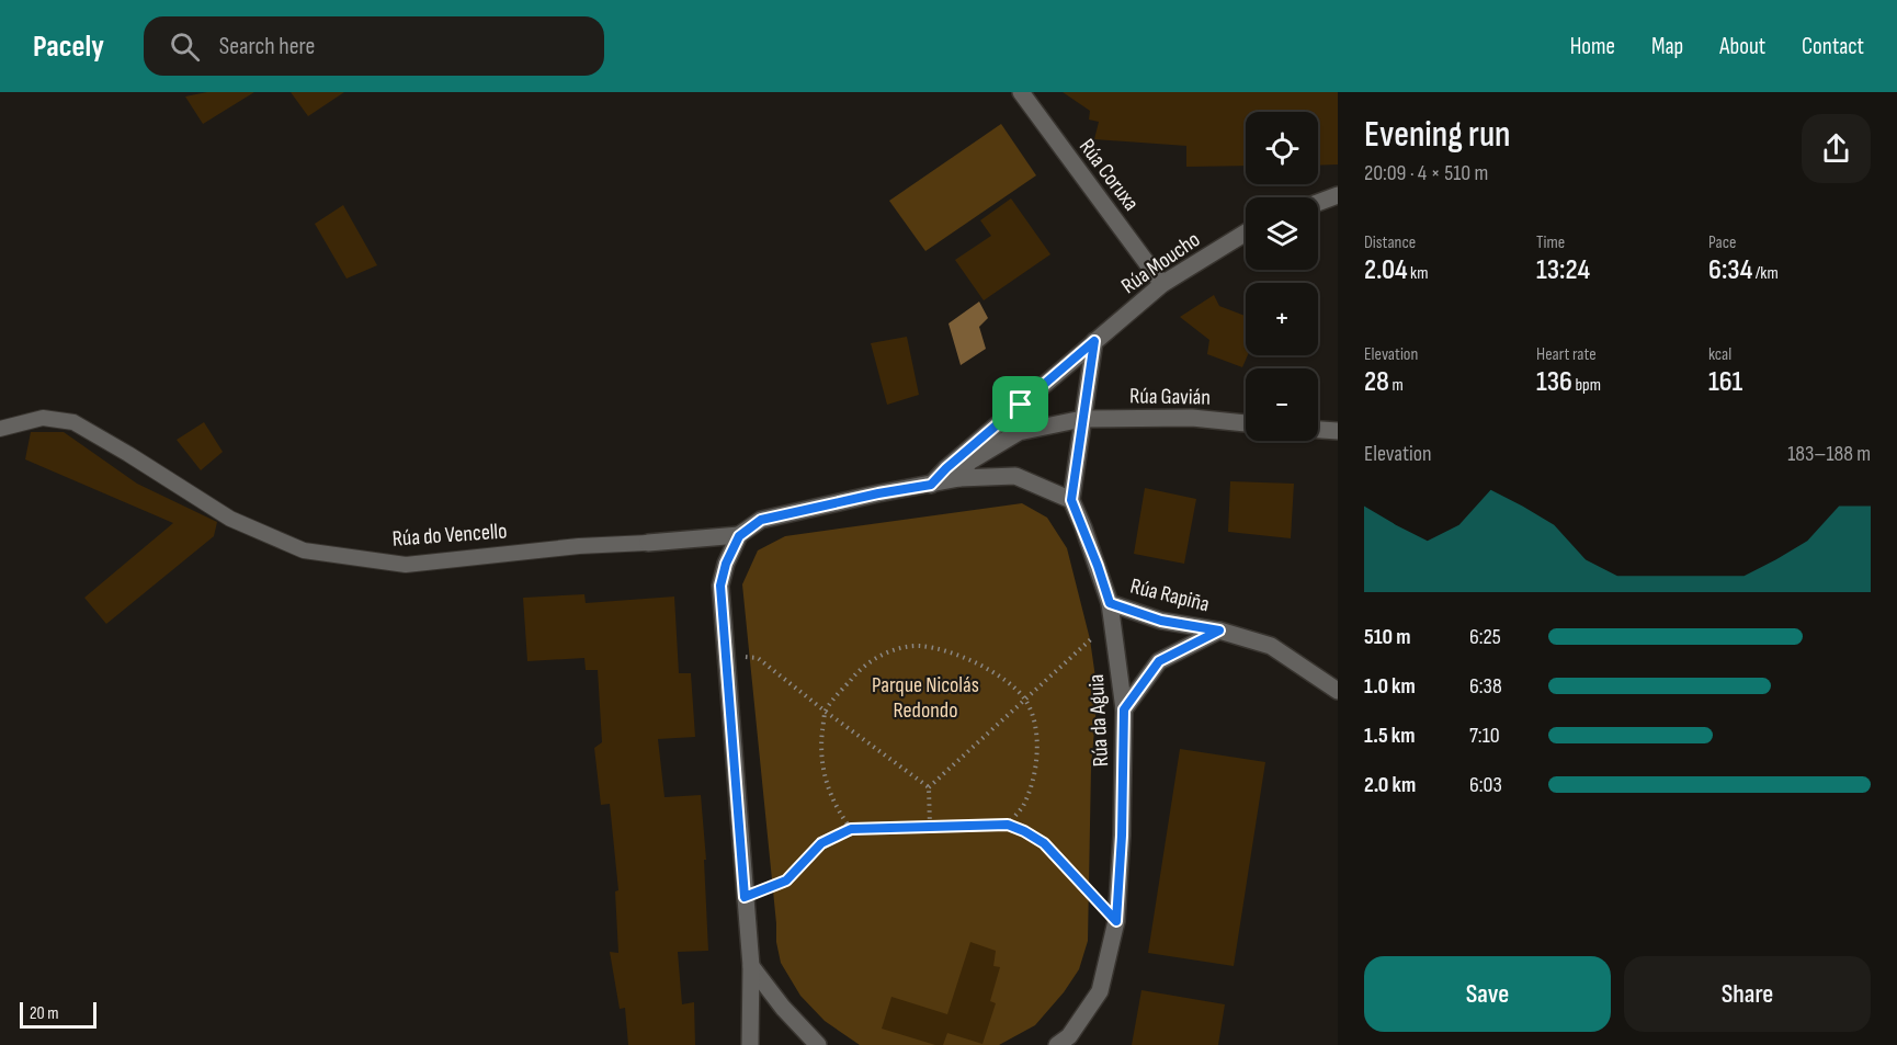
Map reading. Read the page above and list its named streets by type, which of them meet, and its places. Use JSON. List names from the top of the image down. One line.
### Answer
{"streets":{"street":["Rúa Coruxa","Rúa Moucho","Rúa Gavián","Rúa do Vencello","Rúa Rapiña","Rúa da Aguia"]},"crossings":[["Rúa Coruxa","Rúa Moucho"],["Rúa Rapiña","Rúa da Aguia"]],"parks":["Parque Nicolás Redondo"],"scale_bar":"20 m","page":{"header":"Pacely","search":"Search here","nav":["Home","Map","About","Contact"],"heading":["Evening run","20:09 · 4 × 510 m"],"map_buttons":["+","−"],"stats":[["Distance","2.04 km"],["Time","13:24"],["Pace","6:34 /km"],["Elevation","28 m"],["Heart rate","136 bpm"],["kcal","161"]],"chart":["Elevation","183–188 m"],"list":[{"name":"510 m","note":"6:25"},{"name":"1.0 km","note":"6:38"},{"name":"1.5 km","note":"7:10"},{"name":"2.0 km","note":"6:03"}],"buttons":["Save","Share"],"scale":"20 m"}}
